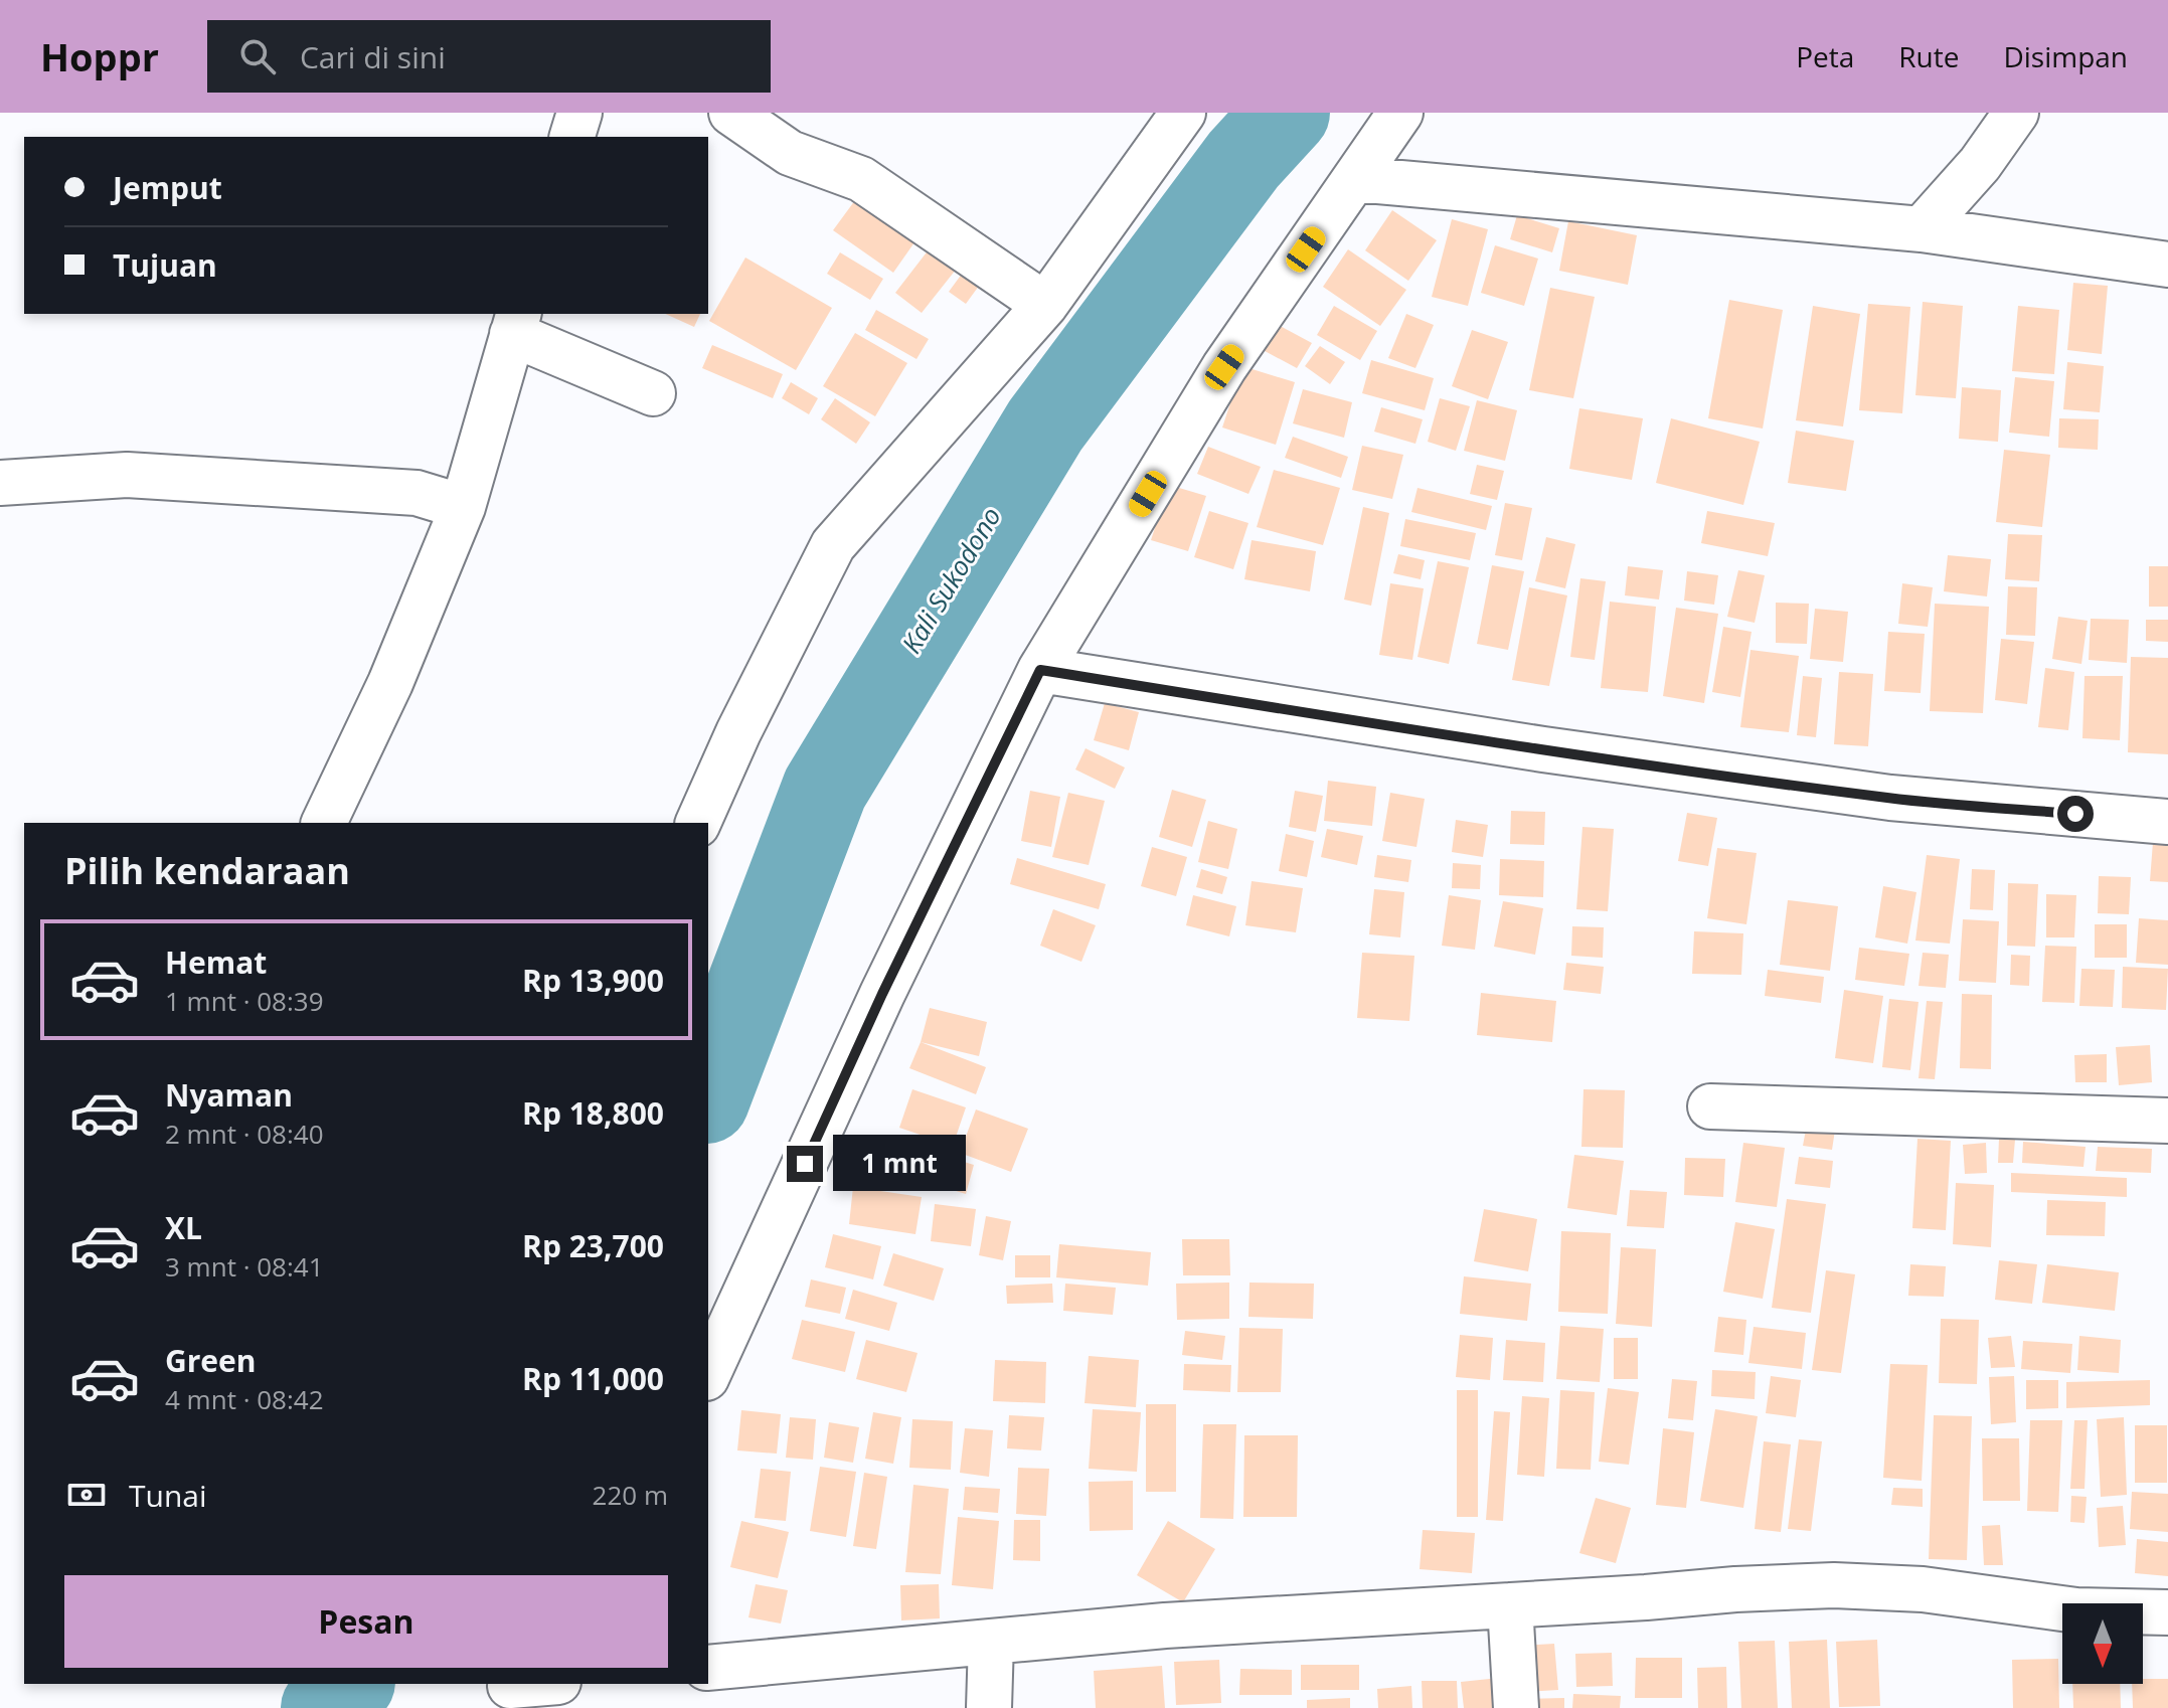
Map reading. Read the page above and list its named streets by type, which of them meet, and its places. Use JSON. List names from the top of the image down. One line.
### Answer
{"water":["Kali Sukodono"],"north":"bottom","page":{"header":"Hoppr","search":"Cari di sini","nav":["Peta","Rute","Disimpan"],"banner":["Jemput","Tujuan"],"heading":"Pilih kendaraan","list":[{"name":"Hemat","note":"1 mnt · 08:39","value":"Rp 13,900"},{"name":"Nyaman","note":"2 mnt · 08:40","value":"Rp 18,800"},{"name":"XL","note":"3 mnt · 08:41","value":"Rp 23,700"},{"name":"Green","note":"4 mnt · 08:42","value":"Rp 11,000"}],"bubble":"1 mnt","pay":["Tunai","220 m"],"buttons":"Pesan"}}
